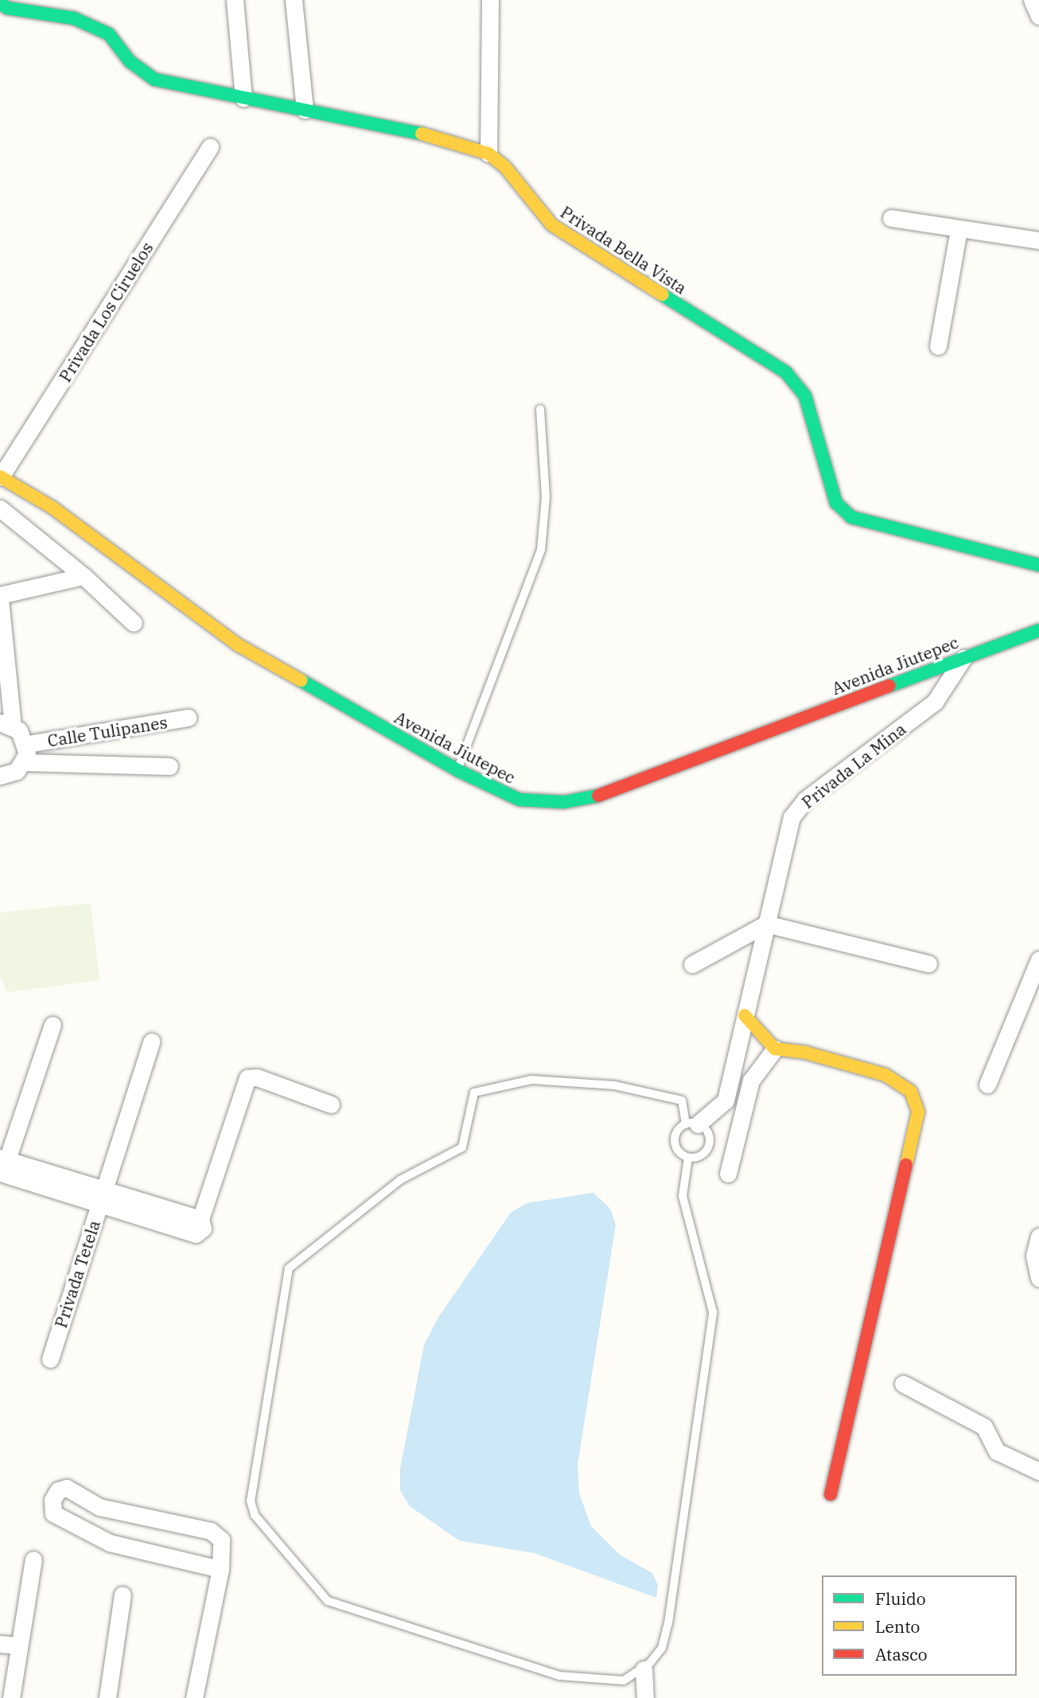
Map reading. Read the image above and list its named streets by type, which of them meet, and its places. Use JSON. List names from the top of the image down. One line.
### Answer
{"streets":{"street":["Privada Bella Vista","Privada Los Ciruelos","Avenida Jiutepec","Calle Tulipanes","Privada La Mina","Privada Tetela"]},"crossings":[["Privada Los Ciruelos","Avenida Jiutepec"],["Avenida Jiutepec","Privada La Mina"]],"legend":["Fluido","Lento","Atasco"]}
